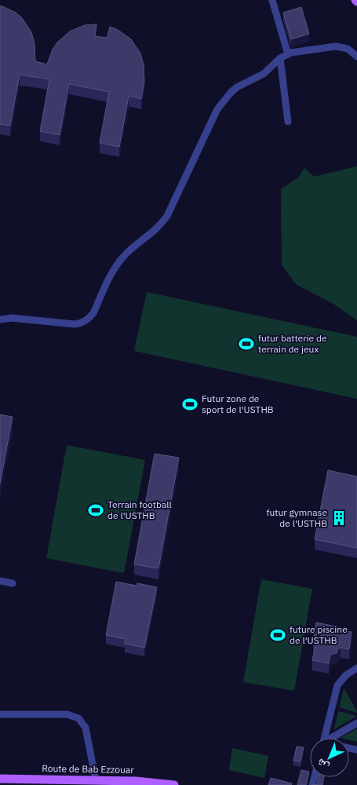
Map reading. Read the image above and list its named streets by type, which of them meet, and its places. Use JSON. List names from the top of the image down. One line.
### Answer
{"streets":{"main road":["Route de Bab Ezzouar"]},"places":{"sports":["futur batterie de terrain de jeux","Futur zone de sport de l'USTHB","Terrain football de l'USTHB","future piscine de l'USTHB"],"building":["futur gymnase de l'USTHB"]},"north":"bottom left"}
